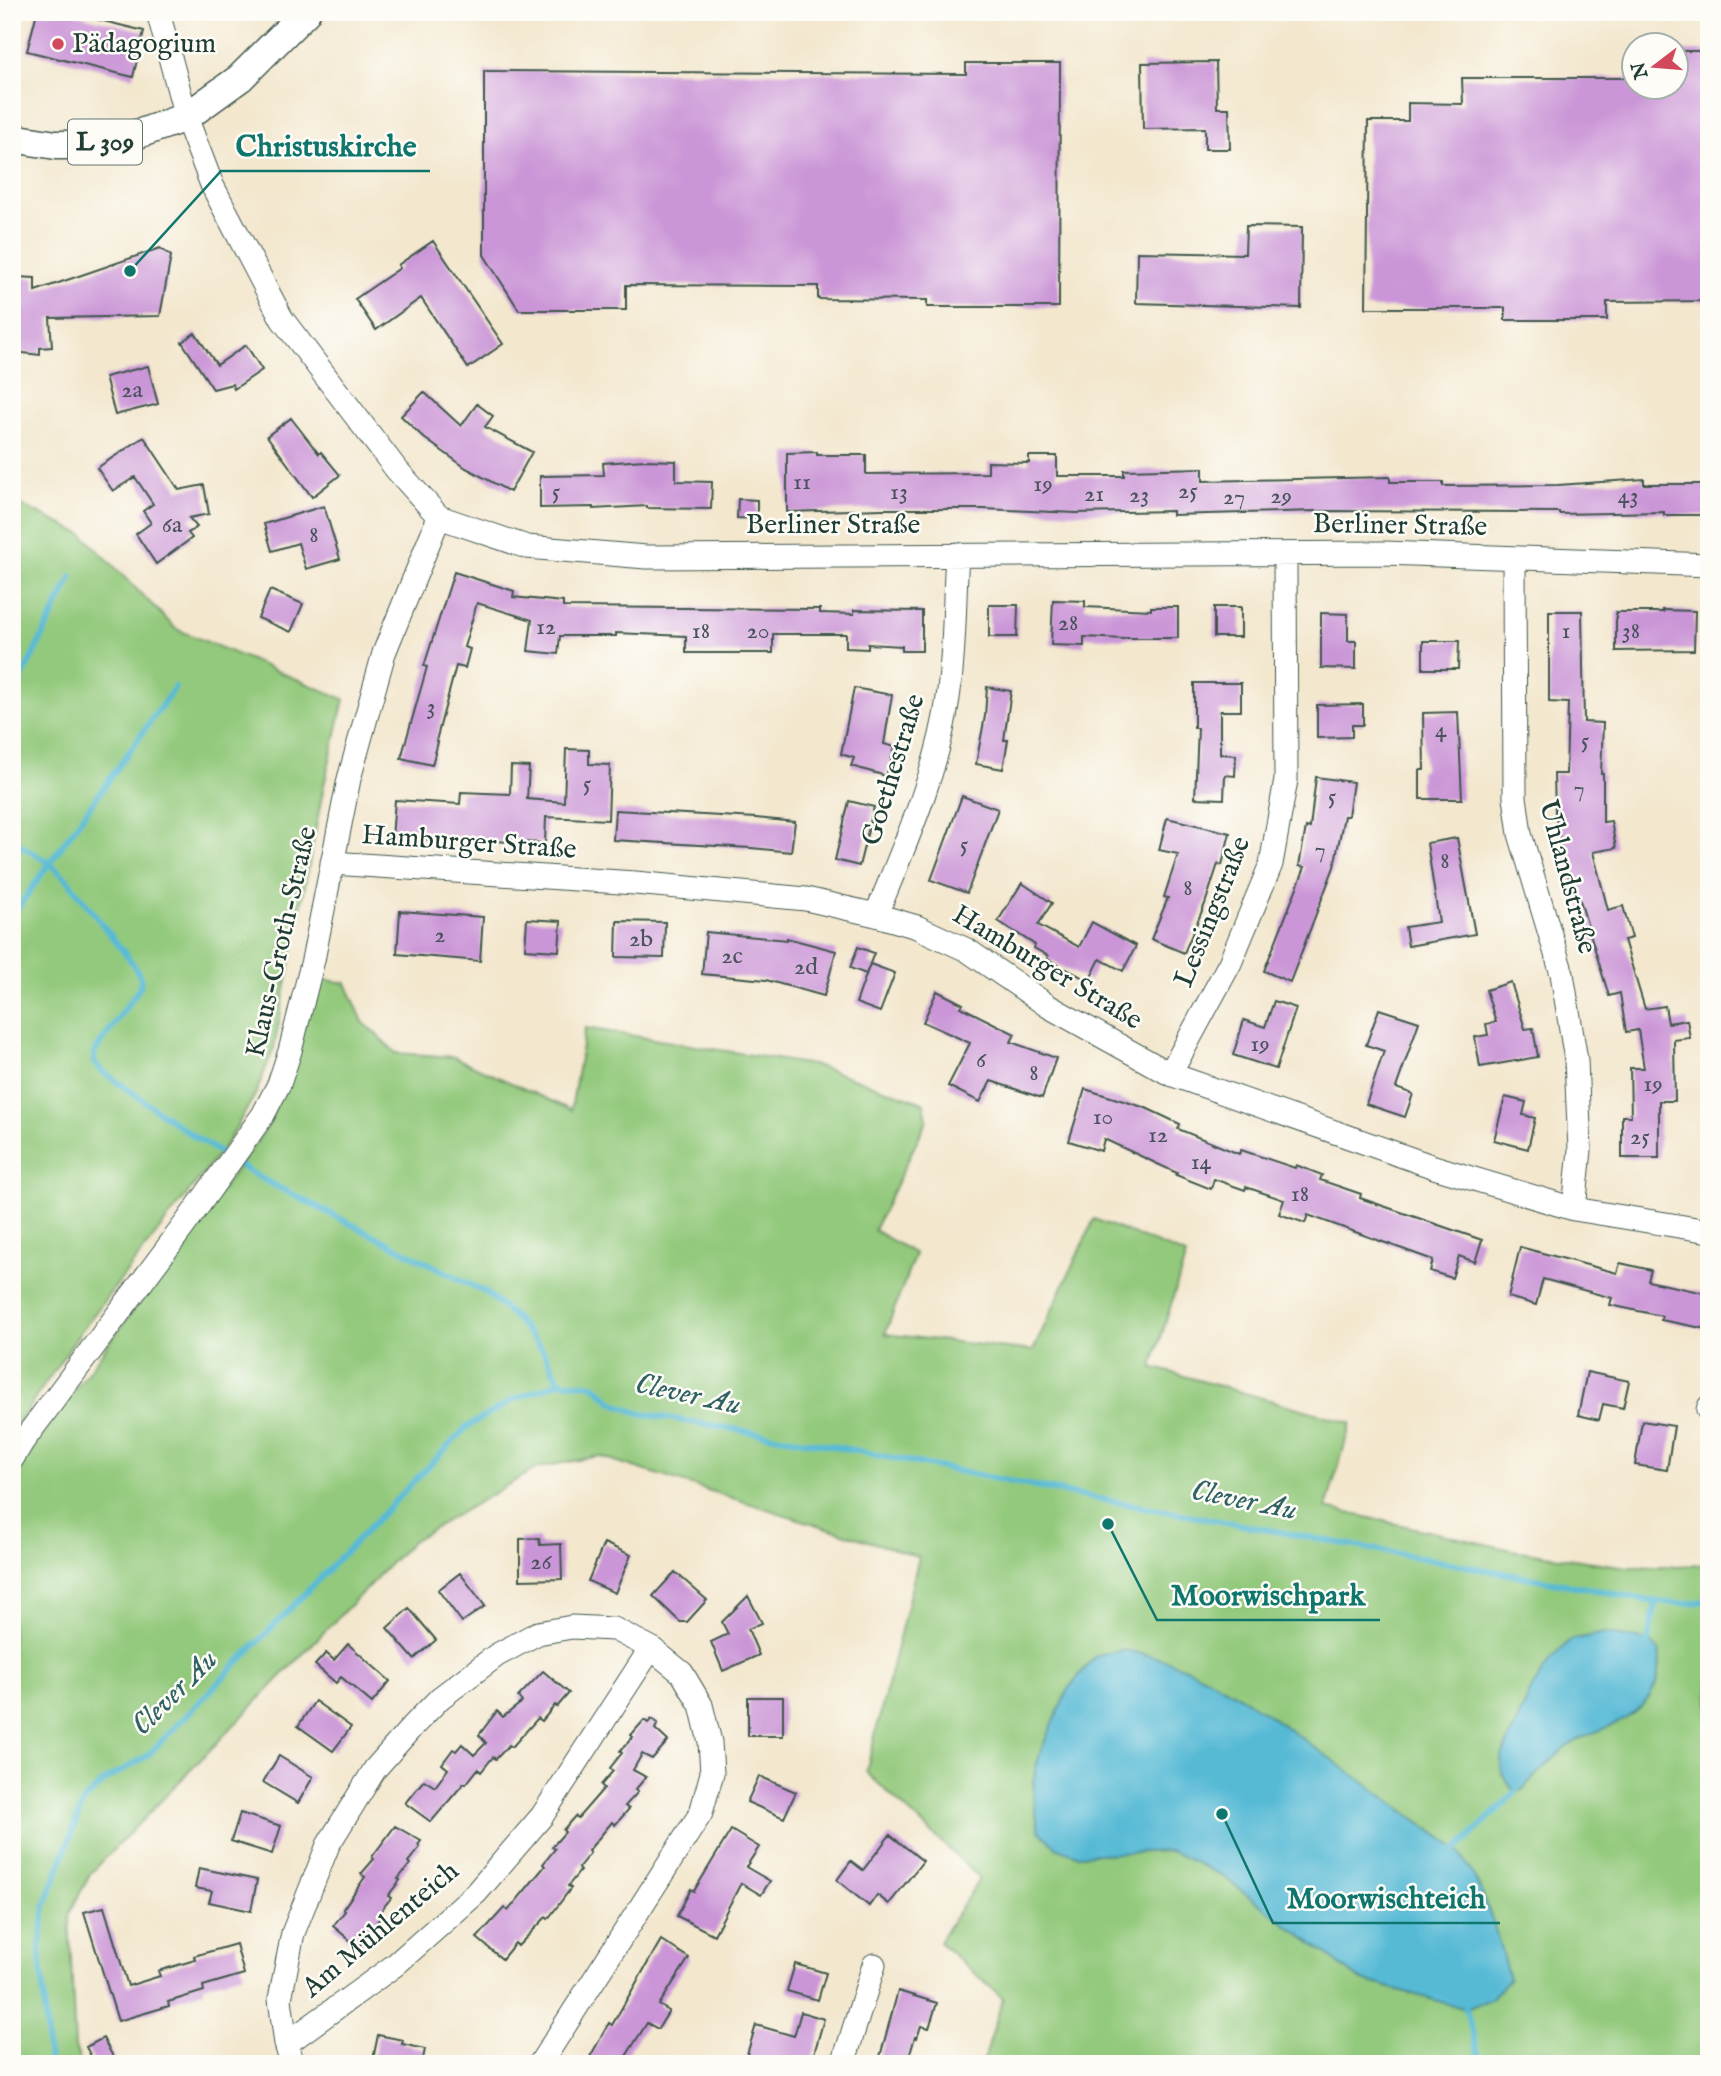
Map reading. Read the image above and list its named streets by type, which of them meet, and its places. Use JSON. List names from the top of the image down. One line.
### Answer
{"streets":{"main road":["L 309"],"street":["Berliner Straße","Goethestraße","Hamburger Straße","Uhlandstraße","Lessingstraße","Klaus-Groth-Straße","Am Mühlenteich"]},"crossings":[["L 309","Berliner Straße"],["Berliner Straße","Goethestraße"],["Berliner Straße","Uhlandstraße"],["Berliner Straße","Lessingstraße"],["Berliner Straße","Klaus-Groth-Straße"],["Goethestraße","Hamburger Straße"],["Hamburger Straße","Uhlandstraße"],["Hamburger Straße","Lessingstraße"],["Hamburger Straße","Klaus-Groth-Straße"]],"water":["Clever Au"],"places":["Pädagogium","Christuskirche","Moorwischpark","Moorwischteich"],"house_numbers":["2a","11","19","25","5","13","21","23","29","43","27","6a","8","28","12","18","20","1","38","3","4","5","5","7","5","5","7","8","8","2","2b","2c","2d","19","6","8","19","10","12","25","14","18","26"],"north":"left"}
